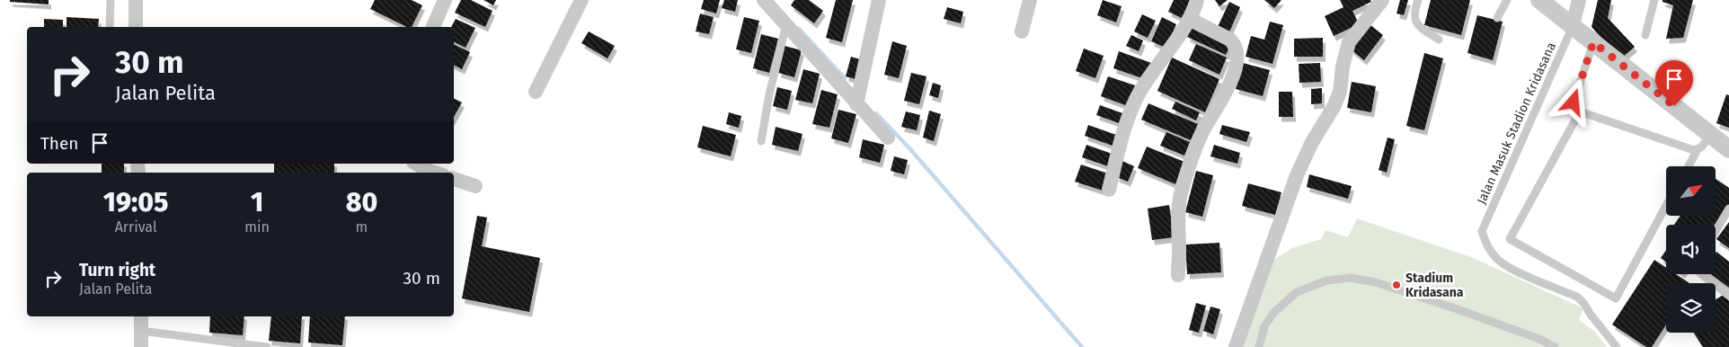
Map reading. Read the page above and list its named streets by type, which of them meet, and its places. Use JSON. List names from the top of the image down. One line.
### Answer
{"streets":{"lane":["Jalan Masuk Stadion Kridasana"]},"places":["Stadium Kridasana"],"north":"top right","page":{"turn":["30 m","Jalan Pelita"],"then":"Then","eta":["19:05","Arrival","1","min","80","m"],"list":[{"name":"Turn right","note":"Jalan Pelita","value":"30 m"}]}}
